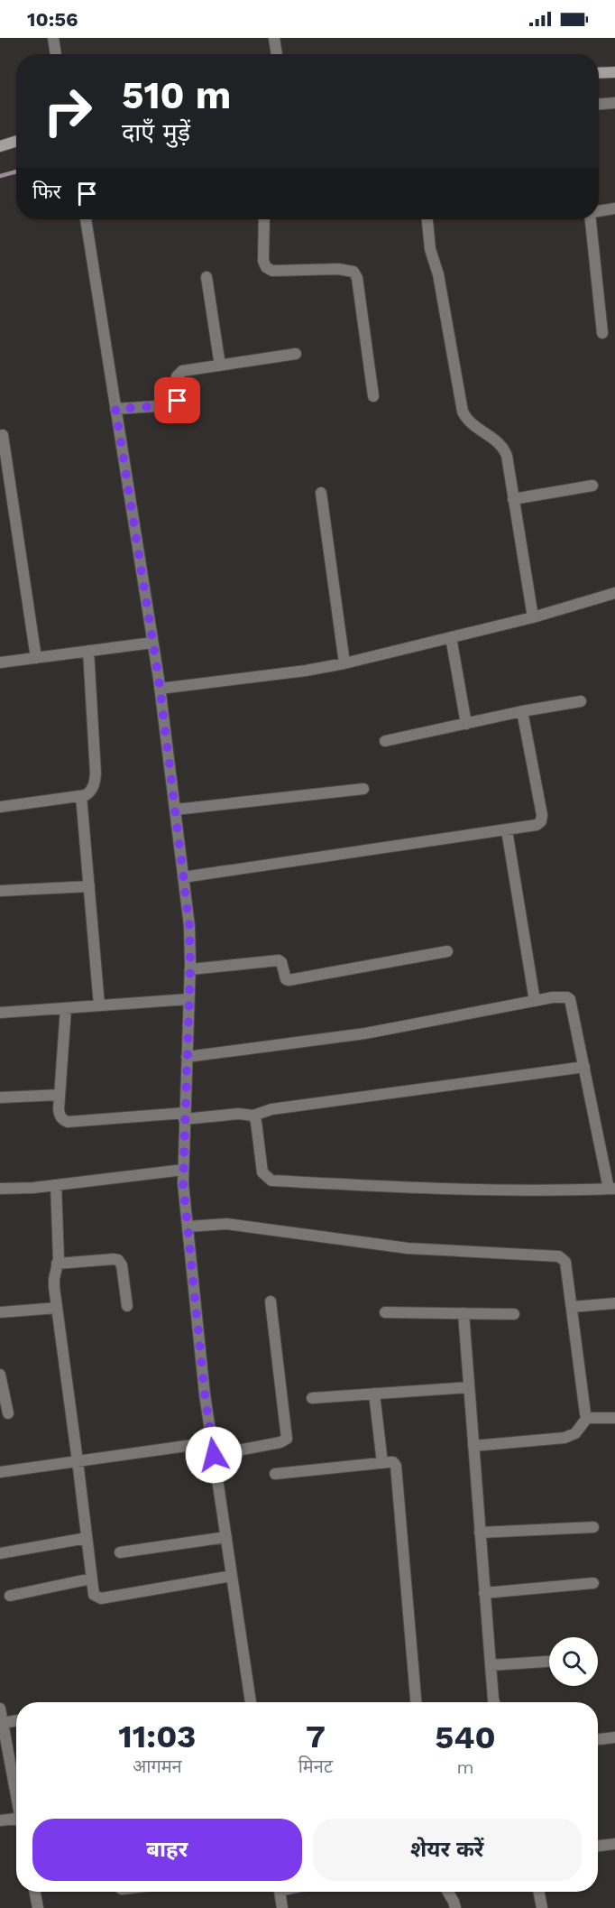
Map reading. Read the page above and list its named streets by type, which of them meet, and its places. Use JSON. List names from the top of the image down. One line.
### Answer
{"page":{"status":"10:56","turn":["510 m","दाएँ मुड़ें"],"then":"फिर","eta":["11:03","आगमन","7","मिनट","540","m"],"buttons":["बाहर","शेयर करें"]}}
